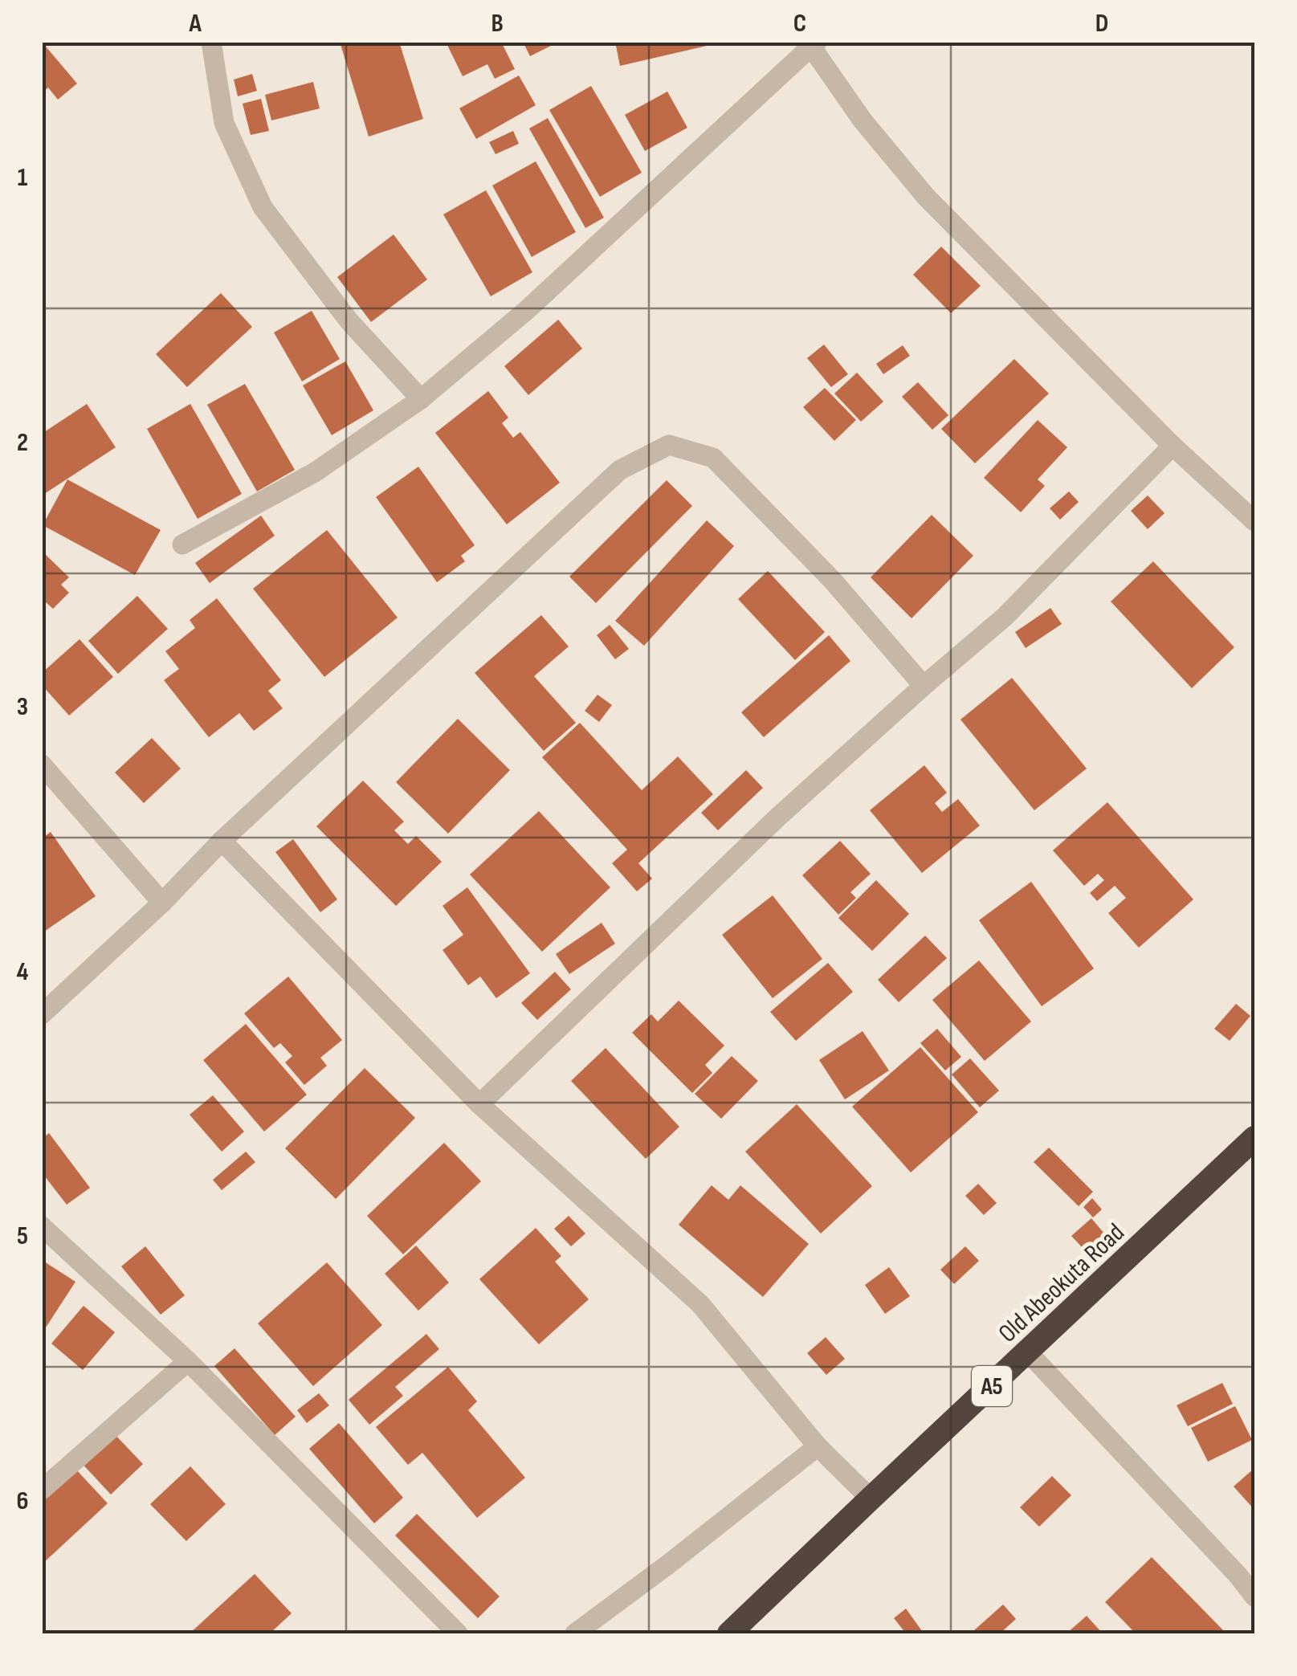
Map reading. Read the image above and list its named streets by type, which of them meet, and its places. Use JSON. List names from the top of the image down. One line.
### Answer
{"streets":{"highway":["Old Abeokuta Road","A5"]},"grid":{"columns":["A","B","C","D"],"rows":["1","2","3","4","5","6"]}}
